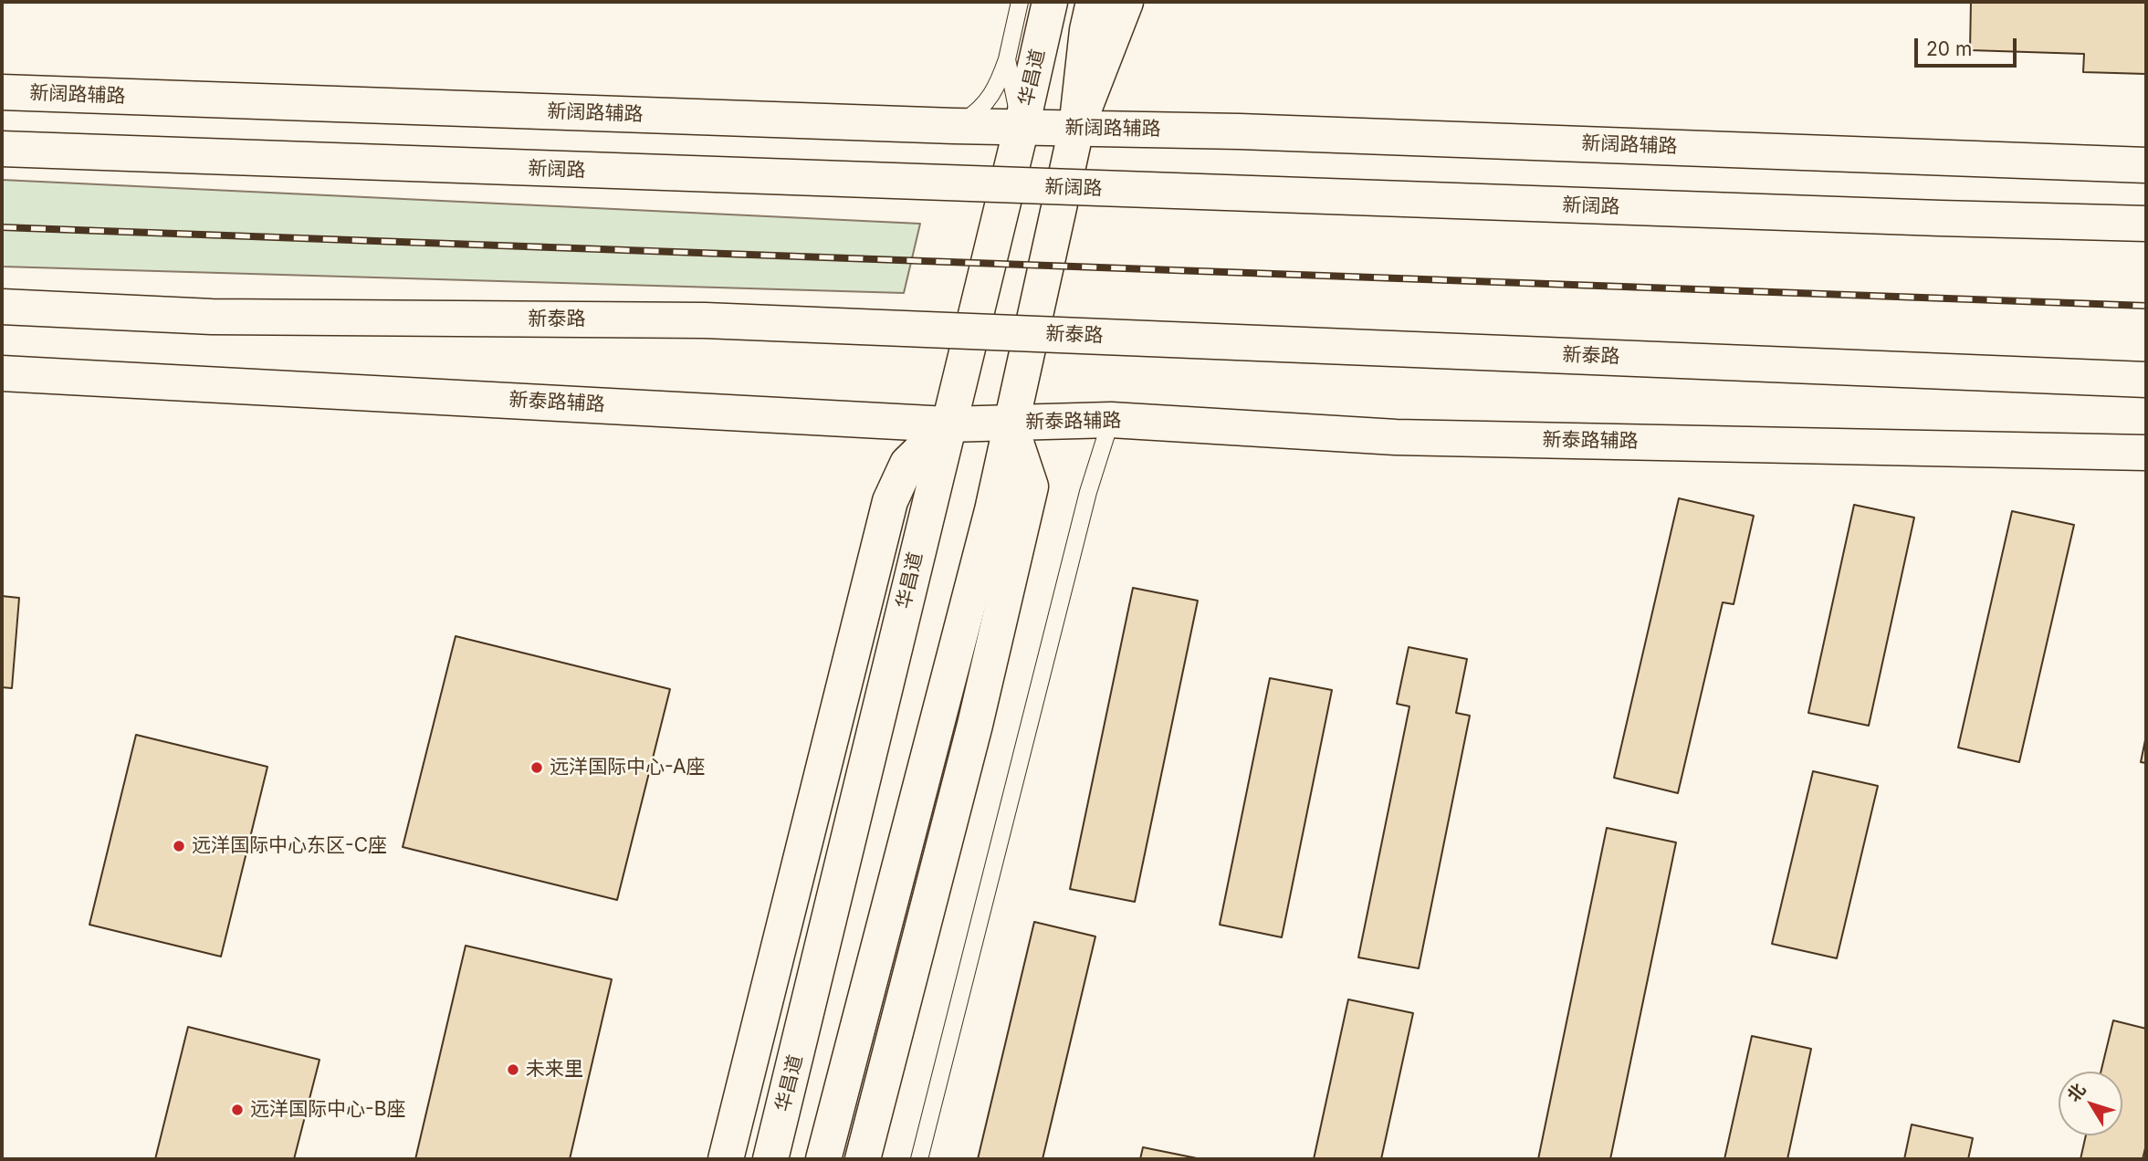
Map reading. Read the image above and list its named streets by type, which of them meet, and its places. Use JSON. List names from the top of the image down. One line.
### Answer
{"streets":{"main road":["华昌道","新阔路辅路","新阔路","新泰路","新泰路辅路"]},"crossings":[["华昌道","新阔路辅路"],["华昌道","新泰路辅路"]],"places":["远洋国际中心-A座","远洋国际中心东区-C座","未来里","远洋国际中心-B座"],"scale_bar":"20 m","north":"top left"}
